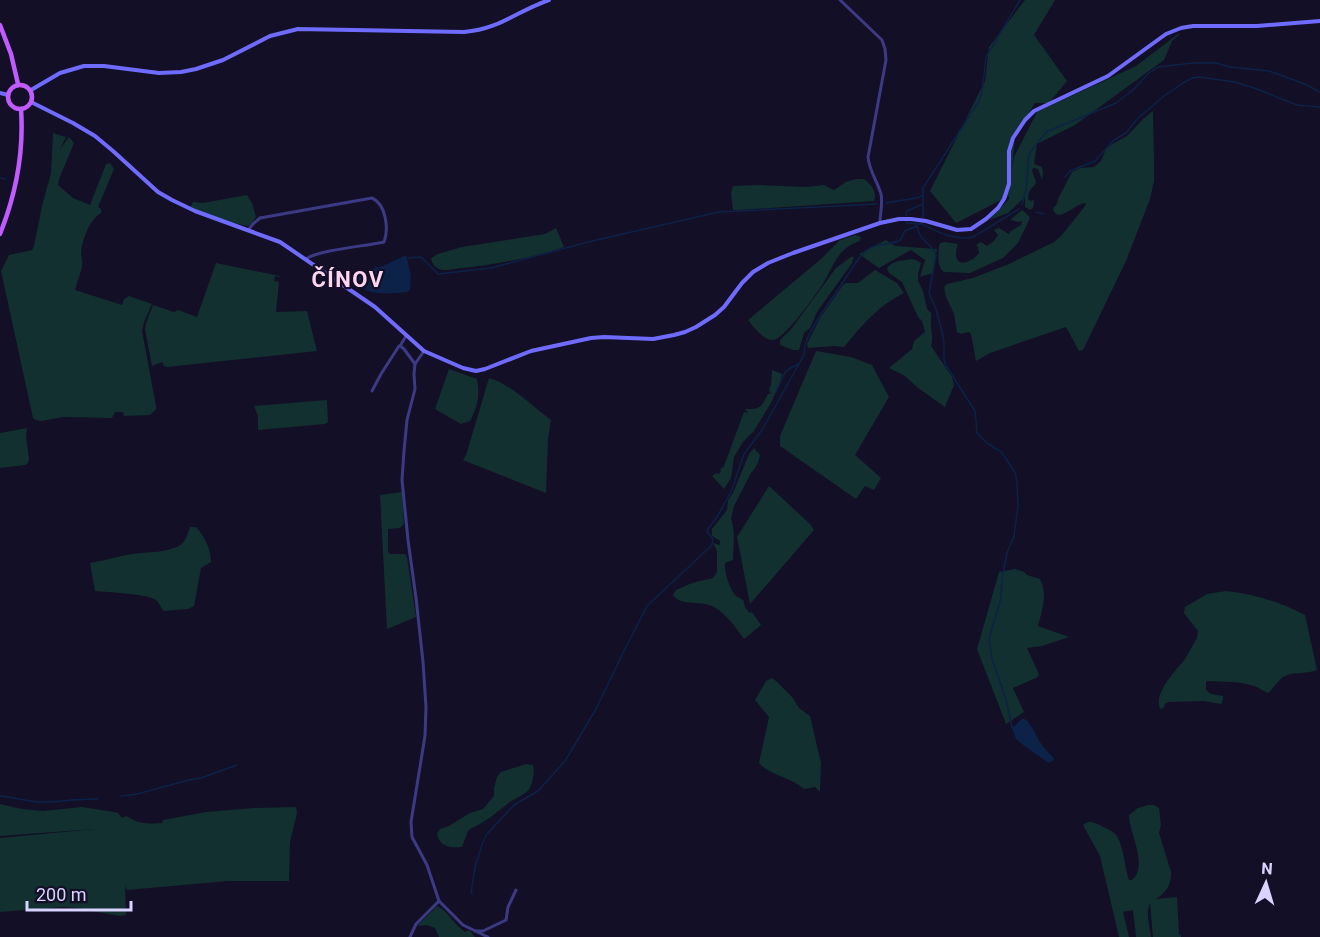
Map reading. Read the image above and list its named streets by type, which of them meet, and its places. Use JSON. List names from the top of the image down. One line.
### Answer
{"districts":["ČÍNOV"],"scale_bar":"200 m","north":"top"}
